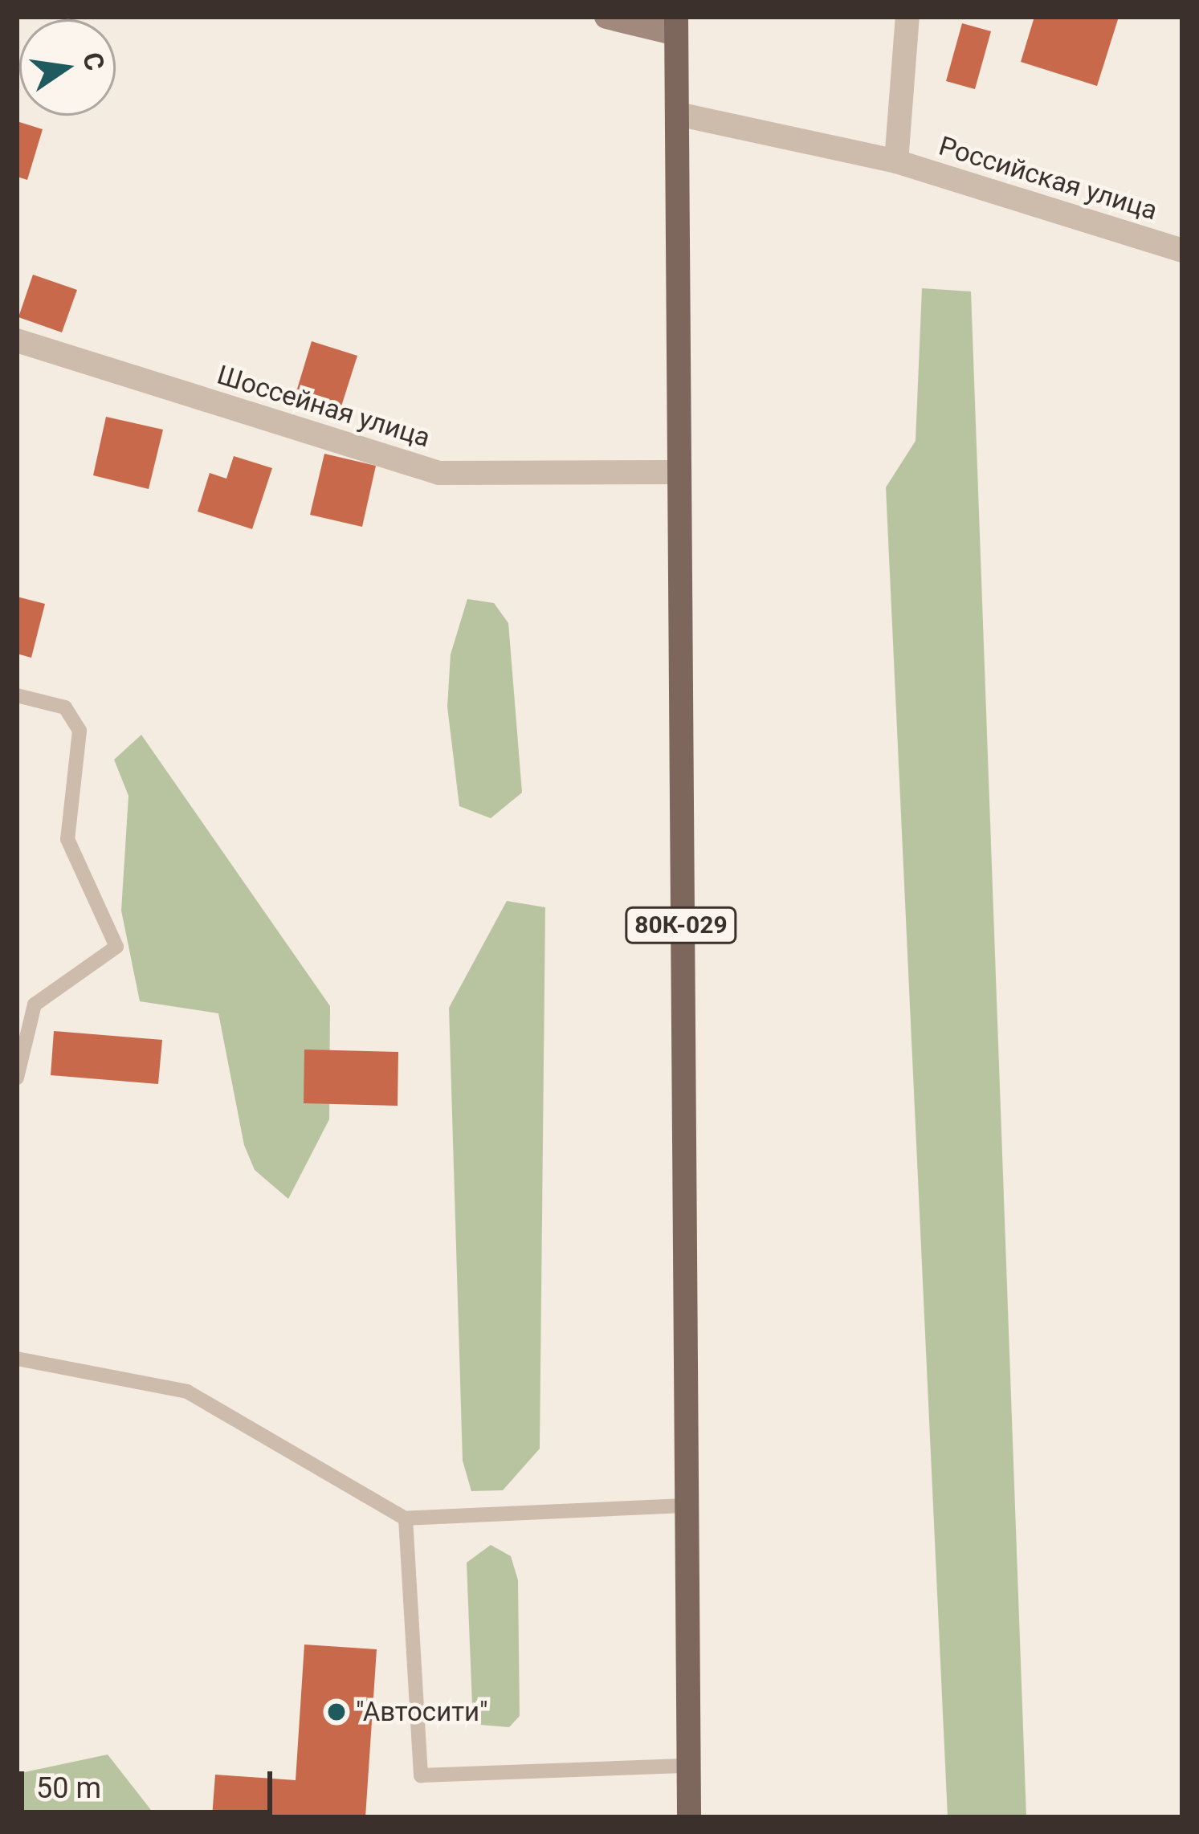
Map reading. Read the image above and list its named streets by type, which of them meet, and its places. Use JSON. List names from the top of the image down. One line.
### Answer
{"streets":{"main road":["80К-029"],"street":["Российская улица","Шоссейная улица"]},"crossings":[["Российская улица","80К-029"],["Шоссейная улица","80К-029"]],"places":["\"Автосити\""],"scale_bar":"50 m","north":"right"}
